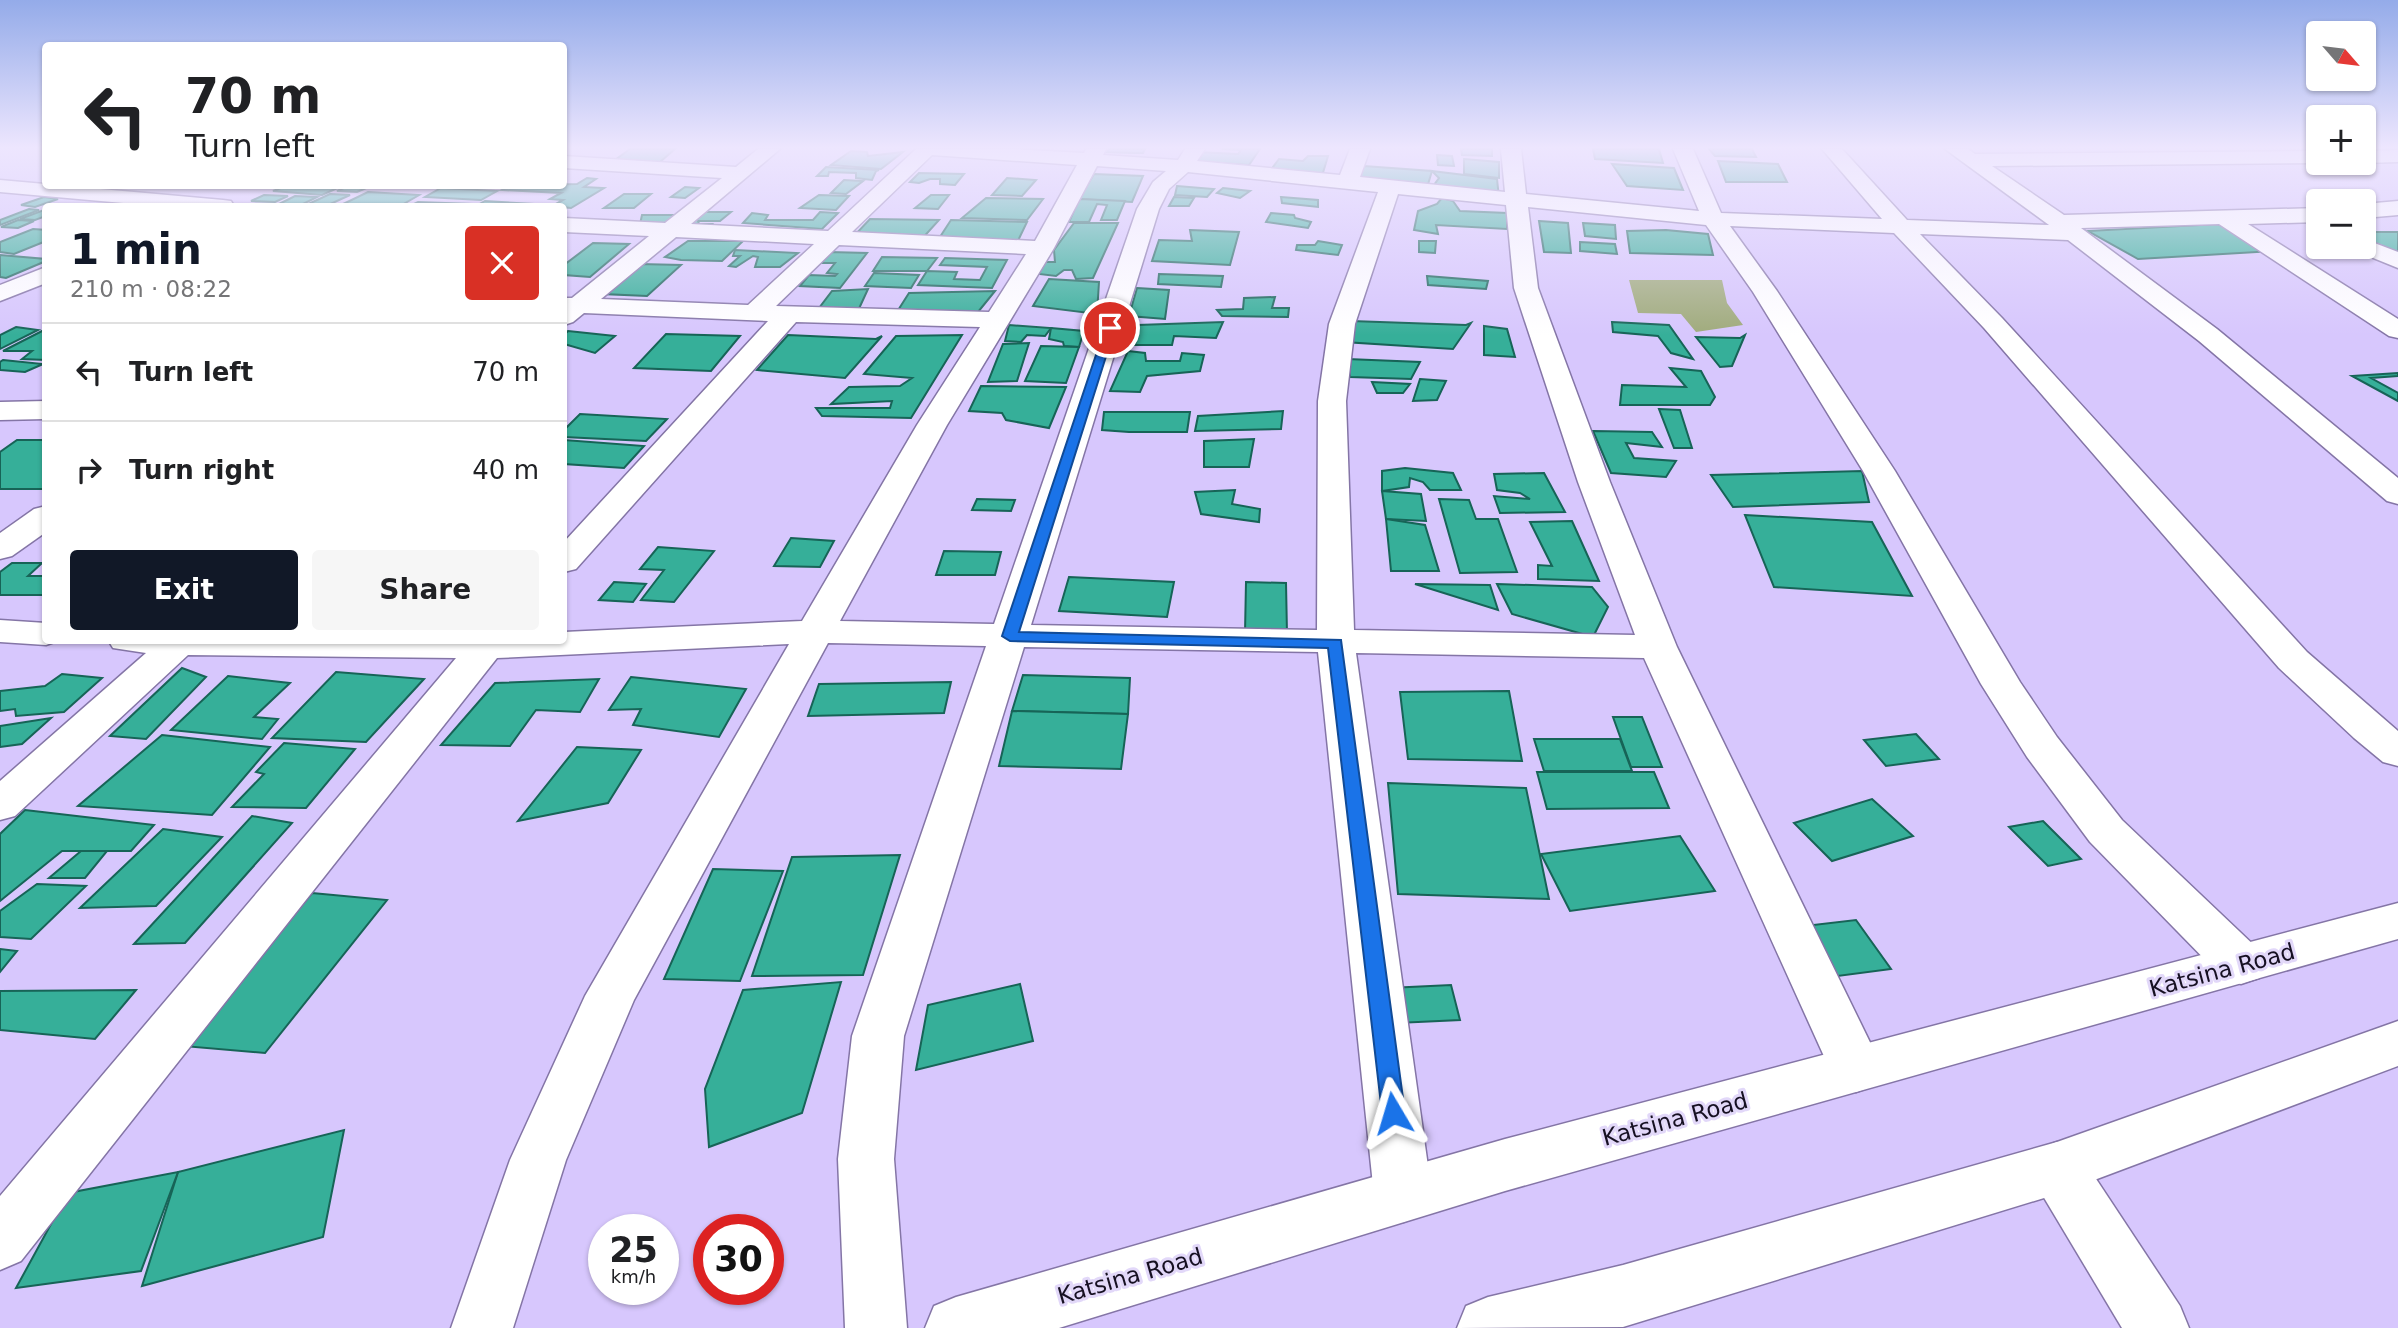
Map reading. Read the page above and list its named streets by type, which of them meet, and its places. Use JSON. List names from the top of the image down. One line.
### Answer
{"streets":{"main road":["Katsina Road"]},"north":"bottom right","page":{"map_buttons":["+","−"],"turn":["70 m","Turn left"],"heading":["1 min","210 m · 08:22"],"list":[{"name":"Turn left","value":"70 m"},{"name":"Turn right","value":"40 m"}],"buttons":["Exit","Share"],"speed":"25 km/h","limit":"30"}}
